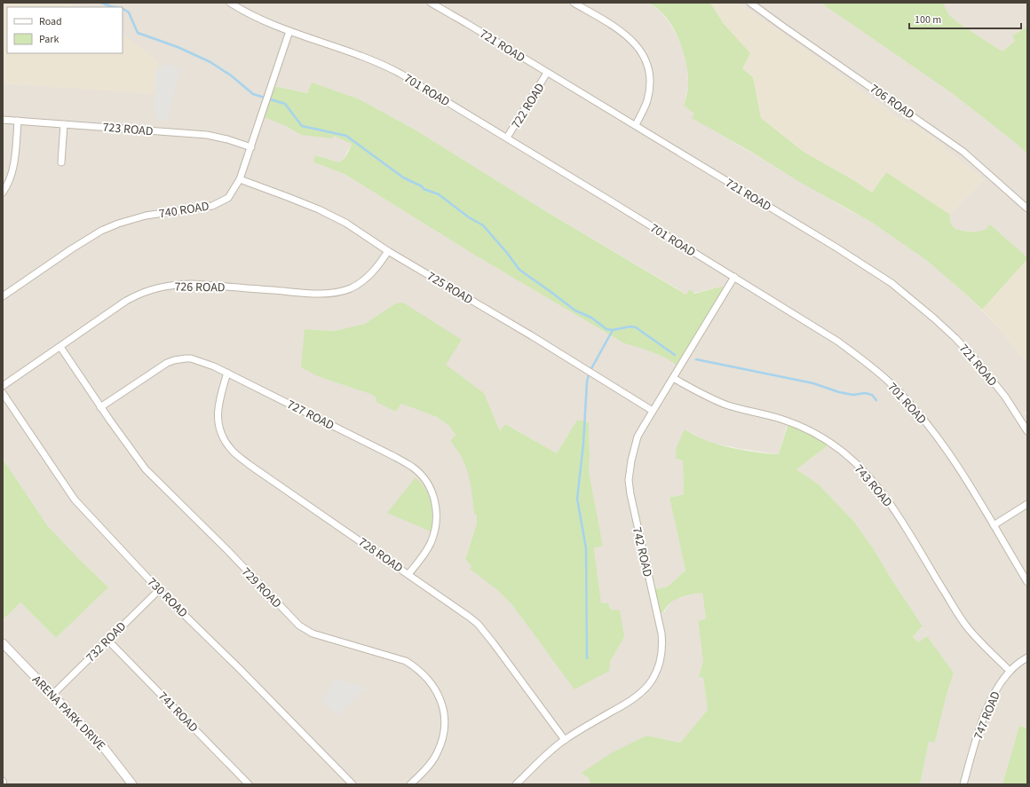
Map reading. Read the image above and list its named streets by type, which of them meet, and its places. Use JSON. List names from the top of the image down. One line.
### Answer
{"streets":{"street":["721 ROAD","701 ROAD","706 ROAD","722 ROAD","723 ROAD","740 ROAD","726 ROAD","725 ROAD","727 ROAD","743 ROAD","742 ROAD","728 ROAD","729 ROAD","730 ROAD","732 ROAD","741 ROAD","ARENA PARK DRIVE","747 ROAD"]},"crossings":[["721 ROAD","722 ROAD"],["701 ROAD","722 ROAD"],["701 ROAD","740 ROAD"],["701 ROAD","742 ROAD"],["723 ROAD","740 ROAD"],["740 ROAD","725 ROAD"],["726 ROAD","725 ROAD"],["726 ROAD","729 ROAD"],["725 ROAD","742 ROAD"],["727 ROAD","728 ROAD"],["727 ROAD","729 ROAD"],["743 ROAD","742 ROAD"],["743 ROAD","747 ROAD"],["742 ROAD","728 ROAD"],["730 ROAD","732 ROAD"],["732 ROAD","741 ROAD"],["732 ROAD","ARENA PARK DRIVE"]],"legend":["Road","Park"],"scale_bar":"100 m"}
